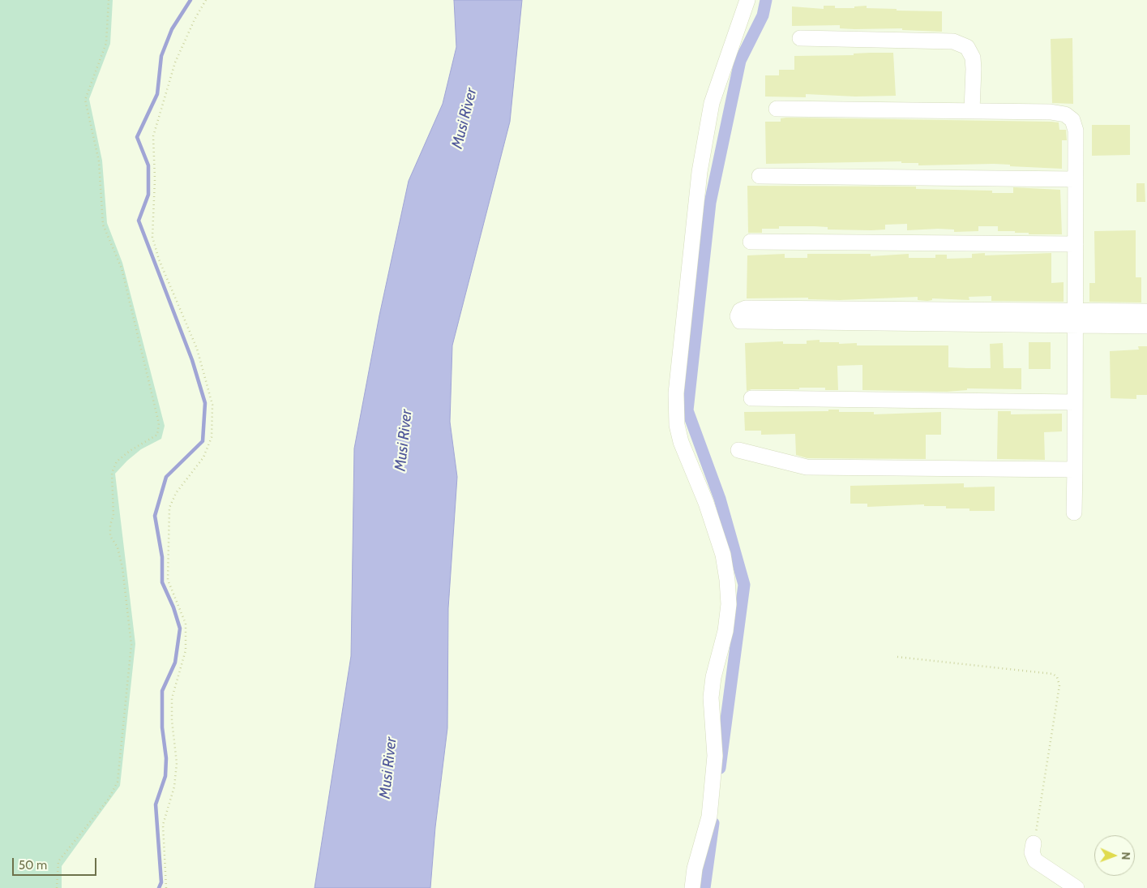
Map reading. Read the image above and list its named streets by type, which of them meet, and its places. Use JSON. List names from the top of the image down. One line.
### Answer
{"water":["Musi River"],"scale_bar":"50 m","north":"right"}
